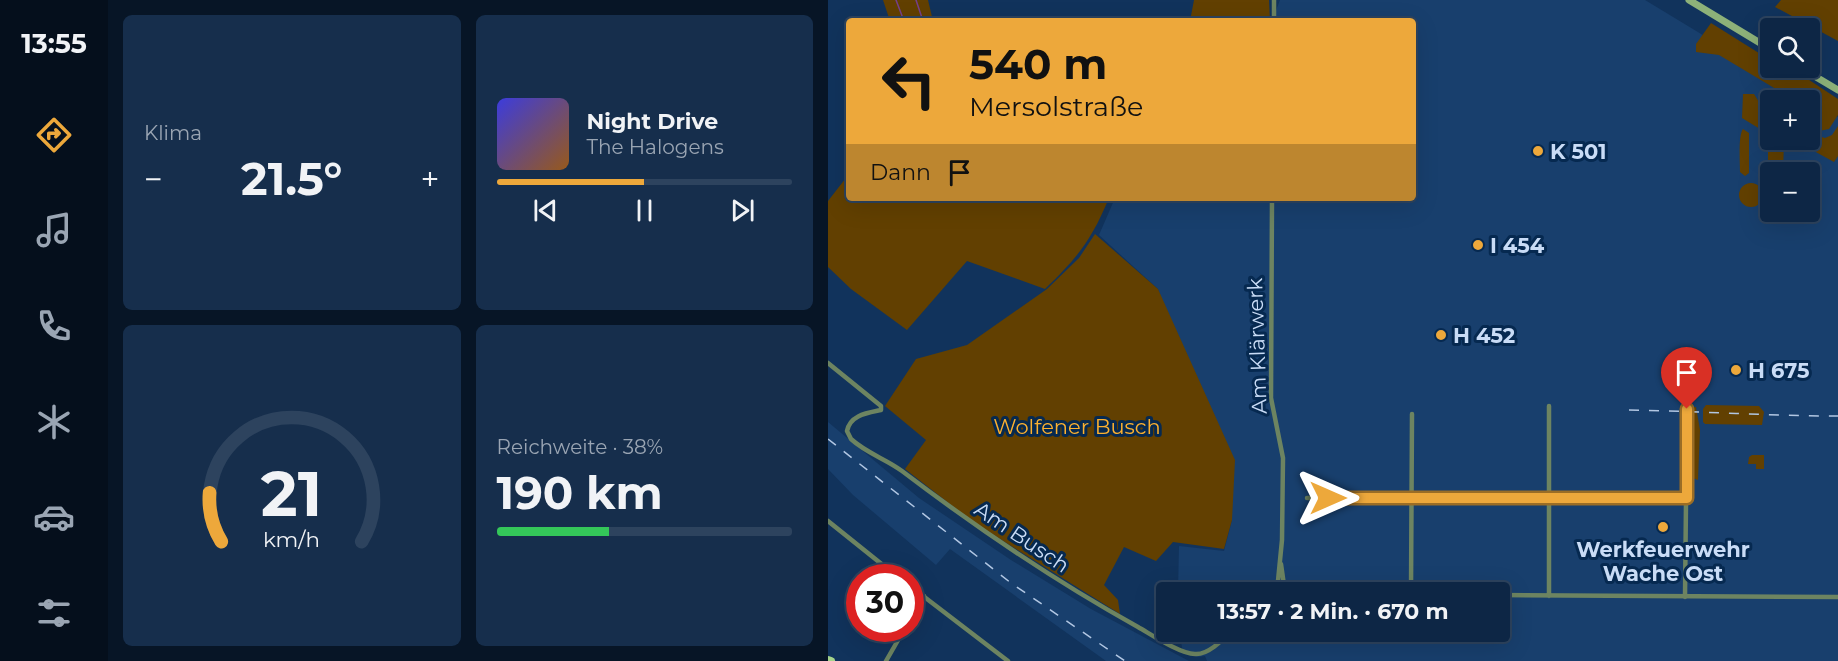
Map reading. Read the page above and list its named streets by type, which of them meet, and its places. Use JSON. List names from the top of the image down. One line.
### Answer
{"streets":{"street":["Am Klärwerk","Am Busch"]},"parks":["Wolfener Busch"],"places":["K 501","I 454","H 452","H 675","Werkfeuerwehr Wache Ost"],"page":{"tabs":"13:55","tile":["Klima",["Reichweite · 38%","190 km"]],"map_buttons":["+","−"],"turn":["540 m","Mersolstraße"],"song":["Night Drive","The Halogens"],"then":"Dann","heat":["−","21.5°","+"],"limit":"30","trip":"13:57 · 2 Min. · 670 m","gauge":["21","km/h"]}}
